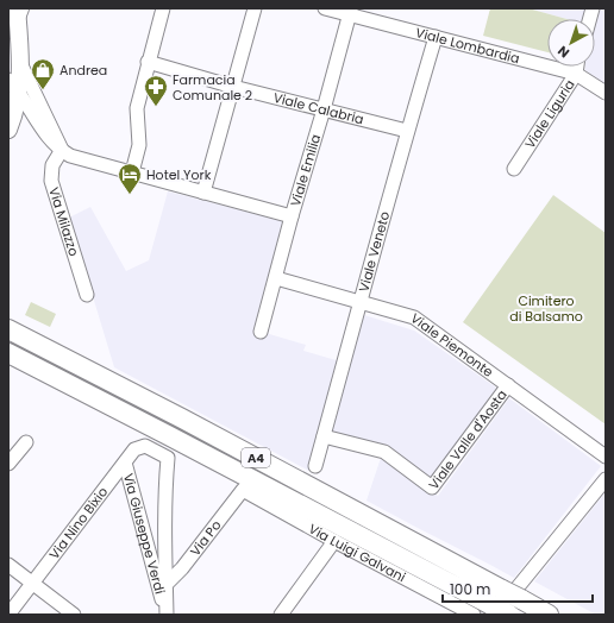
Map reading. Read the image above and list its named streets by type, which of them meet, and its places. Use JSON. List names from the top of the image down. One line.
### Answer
{"streets":{"highway":["A4"],"street":["Viale Lombardia","Viale Calabria","Viale Liguria","Viale Emilia","Via Milazzo","Viale Veneto","Viale Piemonte","Viale Valle d'Aosta","Via Nino Bixio","Via Giuseppe Verdi","Via Po","Via Luigi Galvani"]},"crossings":[["Viale Lombardia","Viale Liguria"],["Viale Lombardia","Viale Emilia"],["Viale Lombardia","Viale Veneto"],["Viale Calabria","Viale Emilia"],["Viale Calabria","Viale Veneto"],["Viale Emilia","Viale Piemonte"],["Viale Veneto","Viale Piemonte"],["Viale Veneto","Viale Valle d'Aosta"],["Viale Piemonte","Viale Valle d'Aosta"],["Via Nino Bixio","Via Giuseppe Verdi"],["Via Giuseppe Verdi","Via Po"],["Via Po","Via Luigi Galvani"]],"parks":["Cimitero di Balsamo"],"places":{"shop":["Andrea"],"pharmacy":["Farmacia Comunale 2"],"hotel":["Hotel York"]},"scale_bar":"100 m","north":"bottom left"}
